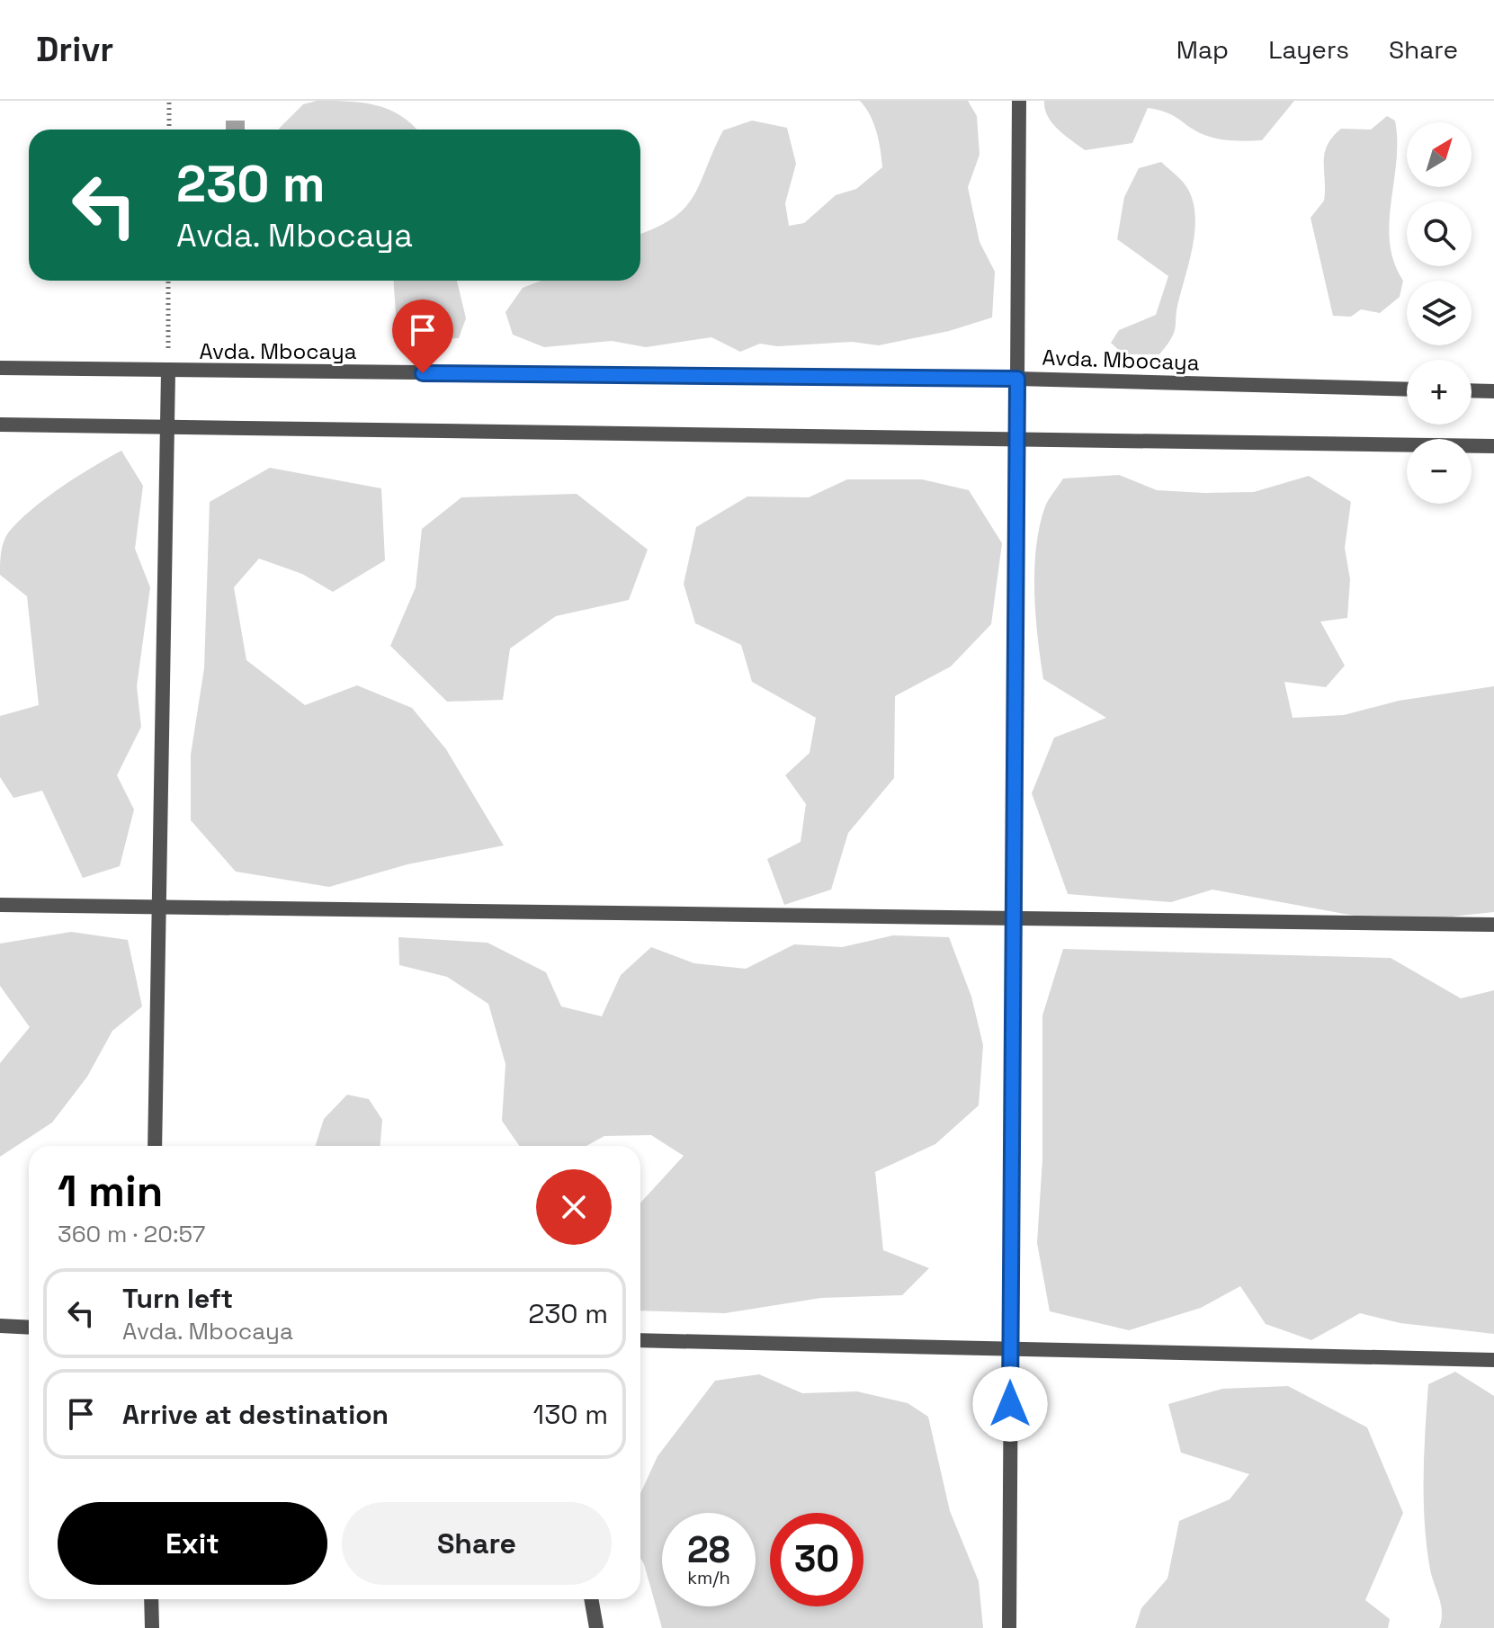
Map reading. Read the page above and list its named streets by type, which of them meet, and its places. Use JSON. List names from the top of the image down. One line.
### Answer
{"streets":{"street":["Avda. Mbocaya"]},"north":"top right","page":{"header":"Drivr","nav":["Map","Layers","Share"],"map_buttons":["+","−"],"turn":["230 m","Avda. Mbocaya"],"heading":["1 min","360 m · 20:57"],"list":[{"name":"Turn left","note":"Avda. Mbocaya","value":"230 m"},{"name":"Arrive at destination","value":"130 m"}],"buttons":["Exit","Share"],"speed":"28 km/h","limit":"30"}}
